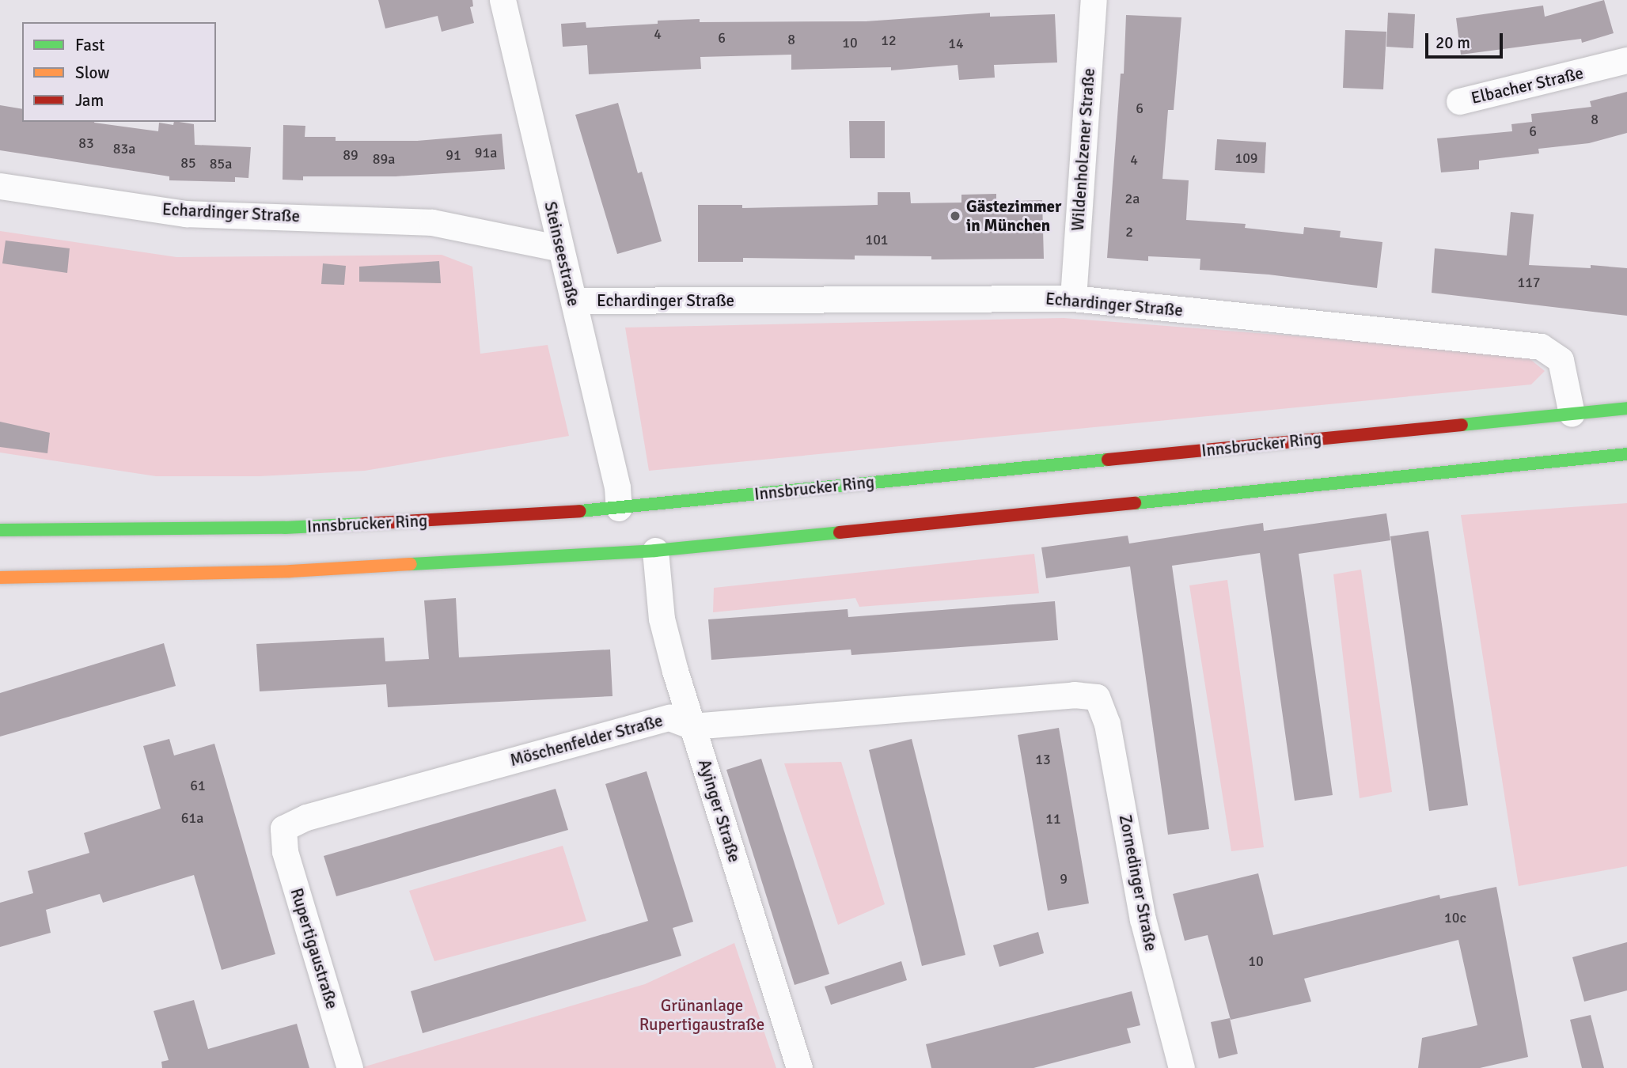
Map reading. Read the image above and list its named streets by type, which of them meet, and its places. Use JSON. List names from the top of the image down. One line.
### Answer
{"streets":{"main road":["Innsbrucker Ring"],"street":["Elbacher Straße","Wildenholzener Straße","Echardinger Straße","Steinseestraße","Möschenfelder Straße","Ayinger Straße","Zornedinger Straße","Rupertigaustraße"]},"crossings":[["Wildenholzener Straße","Echardinger Straße"],["Echardinger Straße","Steinseestraße"],["Echardinger Straße","Innsbrucker Ring"],["Steinseestraße","Innsbrucker Ring"],["Möschenfelder Straße","Ayinger Straße"],["Möschenfelder Straße","Zornedinger Straße"],["Möschenfelder Straße","Rupertigaustraße"]],"parks":["Grünanlage Rupertigaustraße"],"places":["Gästezimmer in München"],"house_numbers":["4","6","8","12","10","14","6","8","6","83","83a","91a","89","91","109","89a","4","85","85a","2a","2","101","117","13","61","61a","11","9","10c","10"],"legend":["Fast","Slow","Jam"],"scale_bar":"20 m"}
